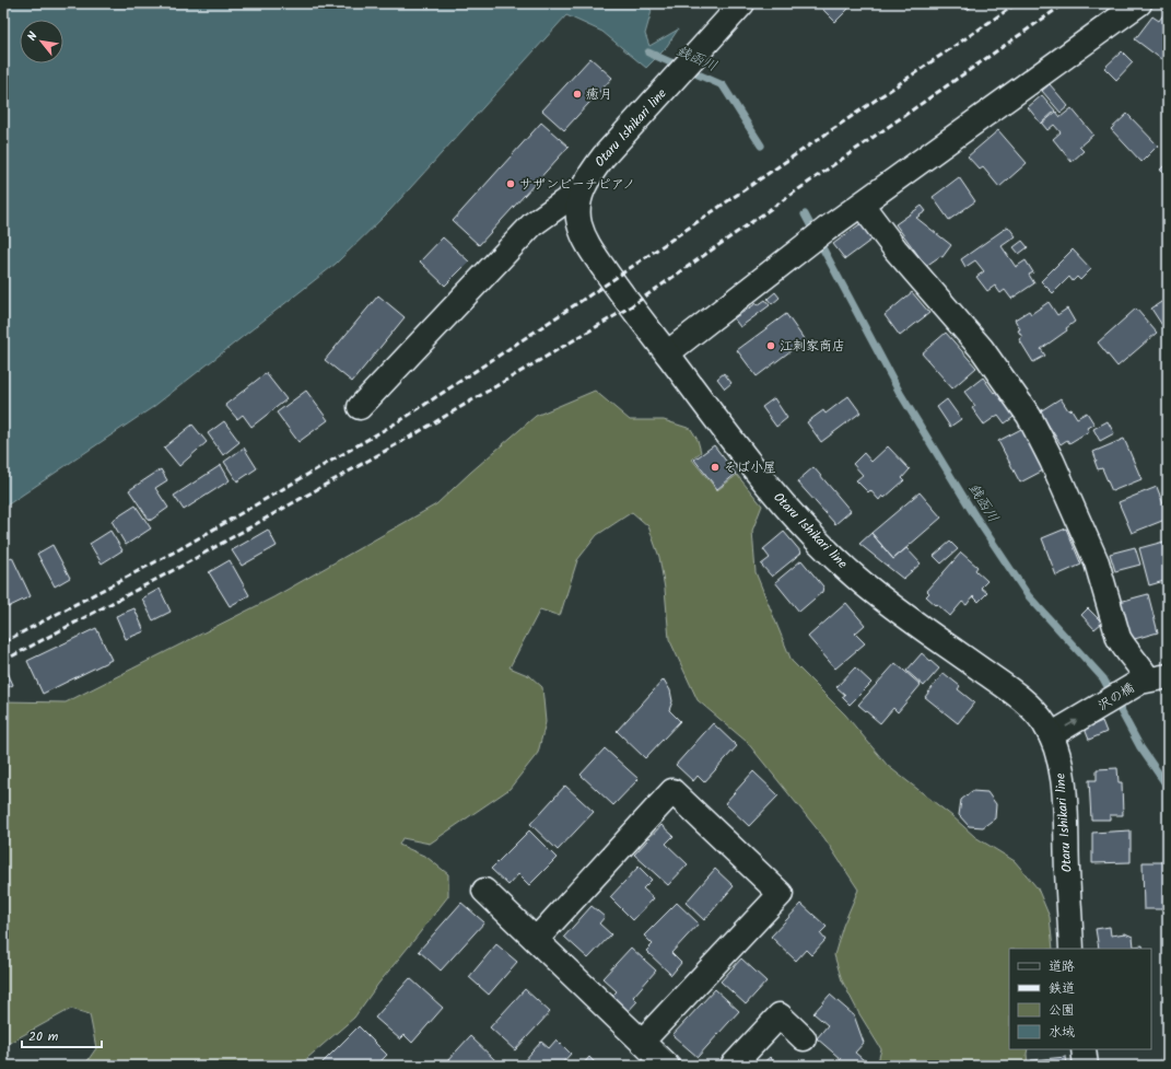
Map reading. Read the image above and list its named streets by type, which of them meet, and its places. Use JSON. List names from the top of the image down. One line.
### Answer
{"streets":{"street":["Otaru Ishikari line","沢の橋"]},"crossings":[["Otaru Ishikari line","沢の橋"]],"one_way":["沢の橋"],"water":["銭函川"],"places":["癒月","サザンビーチピアノ","江刺家商店","そば小屋"],"legend":["道路","鉄道","公園","水域"],"scale_bar":"20 m","north":"top left"}
